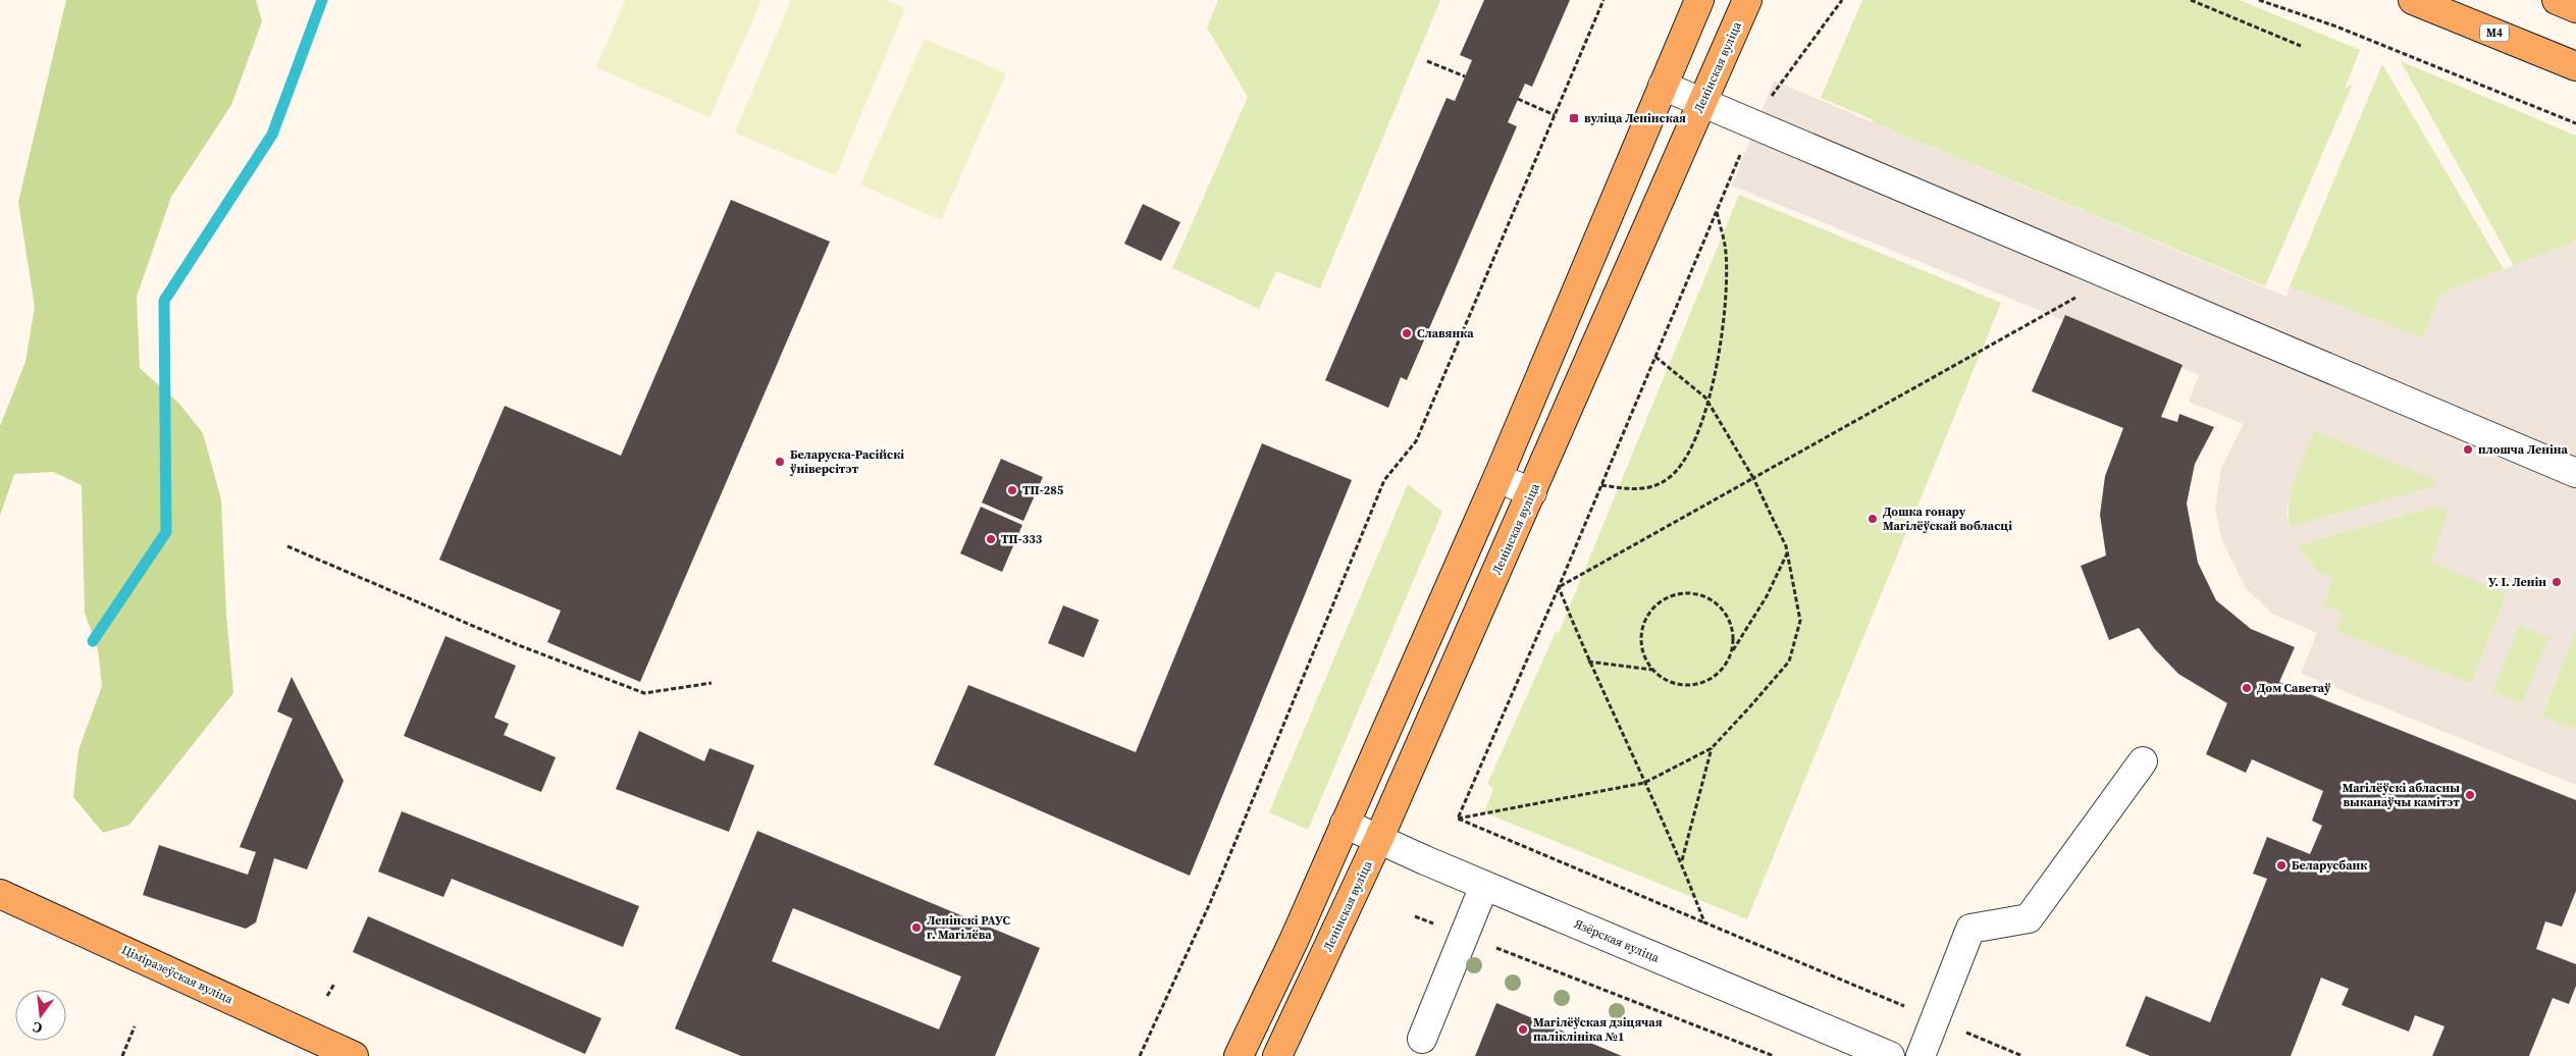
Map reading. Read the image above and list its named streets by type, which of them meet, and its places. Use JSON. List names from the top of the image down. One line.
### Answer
{"streets":{"main road":["М4","Ленінская вуліца","Ціміразеўская вуліца"],"street":["Язёрская вуліца"]},"crossings":[["Ленінская вуліца","Язёрская вуліца"]],"places":{"transit":["вуліца Ленінская"],"other":["Славянка","плошча Леніна","Беларуска-Расійскі ўніверсітэт","ТП-285","Дошка гонару Магілёўскай вобласці","ТП-333","У. І. Ленін","Дом Саветаў","Магілёўскі абласны выканаўчы камітэт","Беларусбанк","Ленінскі РАУС г. Магілёва","Магілёўская дзіцячая паліклініка №1"]},"north":"bottom"}
